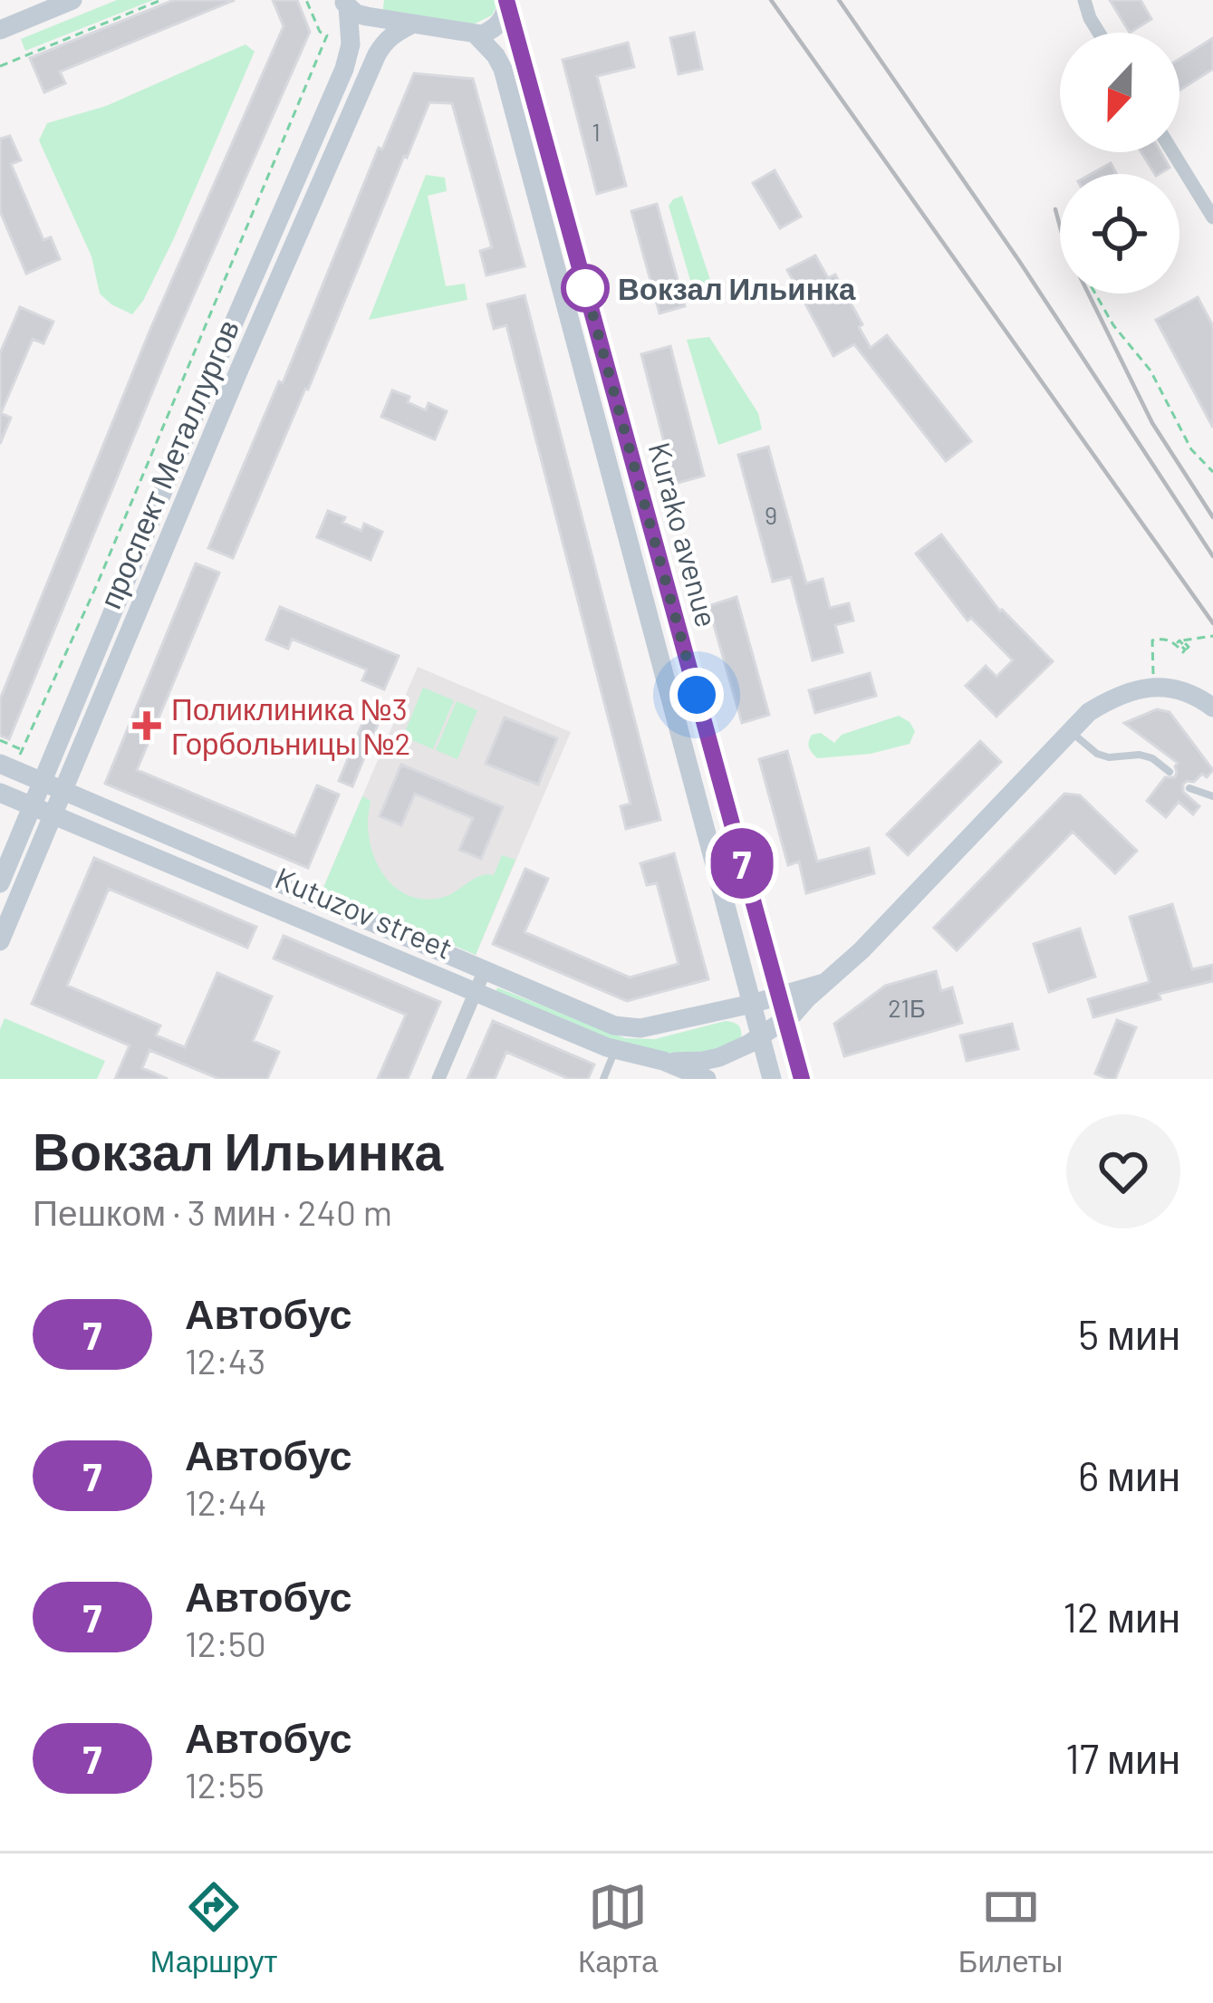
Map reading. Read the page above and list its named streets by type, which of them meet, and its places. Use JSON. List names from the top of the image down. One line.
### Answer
{"streets":{"main road":["проспект Металлургов","Kurako avenue","Kutuzov street"]},"crossings":[["проспект Металлургов","Kutuzov street"],["Kurako avenue","Kutuzov street"]],"places":{"other":["Вокзал Ильинка"],"health":["Поликлиника №3 Горбольницы №2"]},"lines":["bus line 7"],"house_numbers":["1","9","21Б"],"north":"bottom","page":{"on_map":"7","heading":["Вокзал Ильинка","Пешком · 3 мин · 240 m"],"list":[{"mark":"7","name":"Автобус","note":"12:43","value":"5 мин"},{"mark":"7","name":"Автобус","note":"12:44","value":"6 мин"},{"mark":"7","name":"Автобус","note":"12:50","value":"12 мин"},{"mark":"7","name":"Автобус","note":"12:55","value":"17 мин"}],"tabs":["Маршрут","Карта","Билеты"]}}
